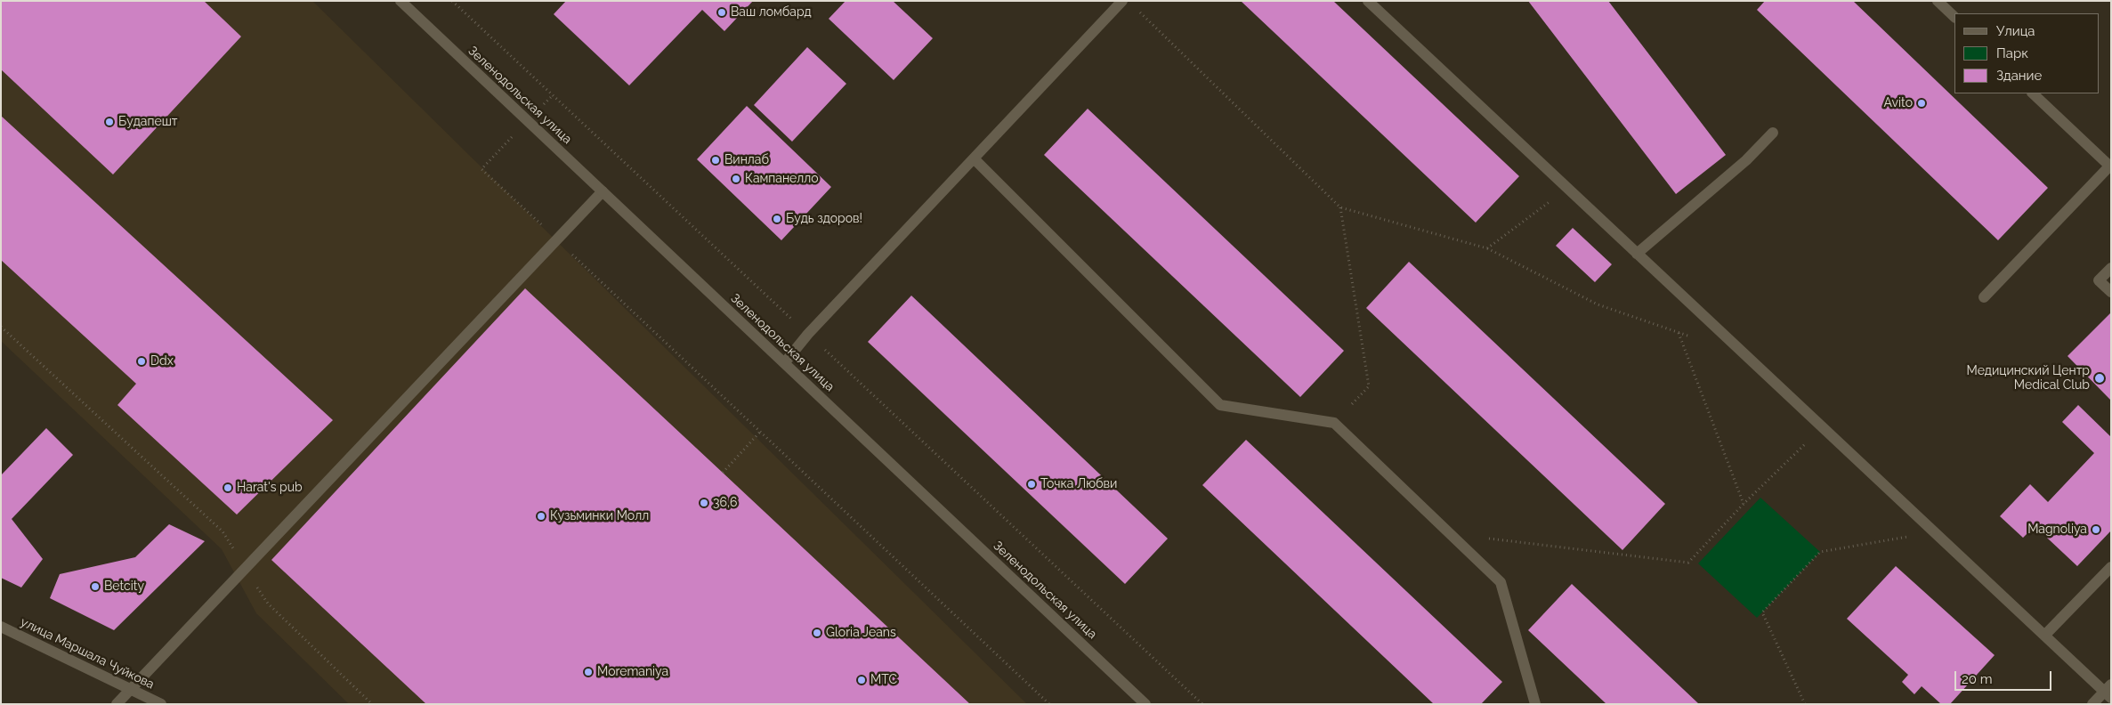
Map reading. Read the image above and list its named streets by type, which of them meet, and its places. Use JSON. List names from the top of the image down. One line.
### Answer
{"streets":{"street":["Зеленодольская улица","улица Маршала Чуйкова"]},"places":["Ваш ломбард","Avito","Будапешт","Винлаб","Кампанелло","Будь здоров!","Ddx","Медицинский Центр Medical Club","Точка Любви","Harat's pub","36,6","Кузьминки Молл","Magnoliya","Betcity","Gloria Jeans","Moremaniya","МТС"],"legend":["Улица","Парк","Здание"],"scale_bar":"20 m"}
